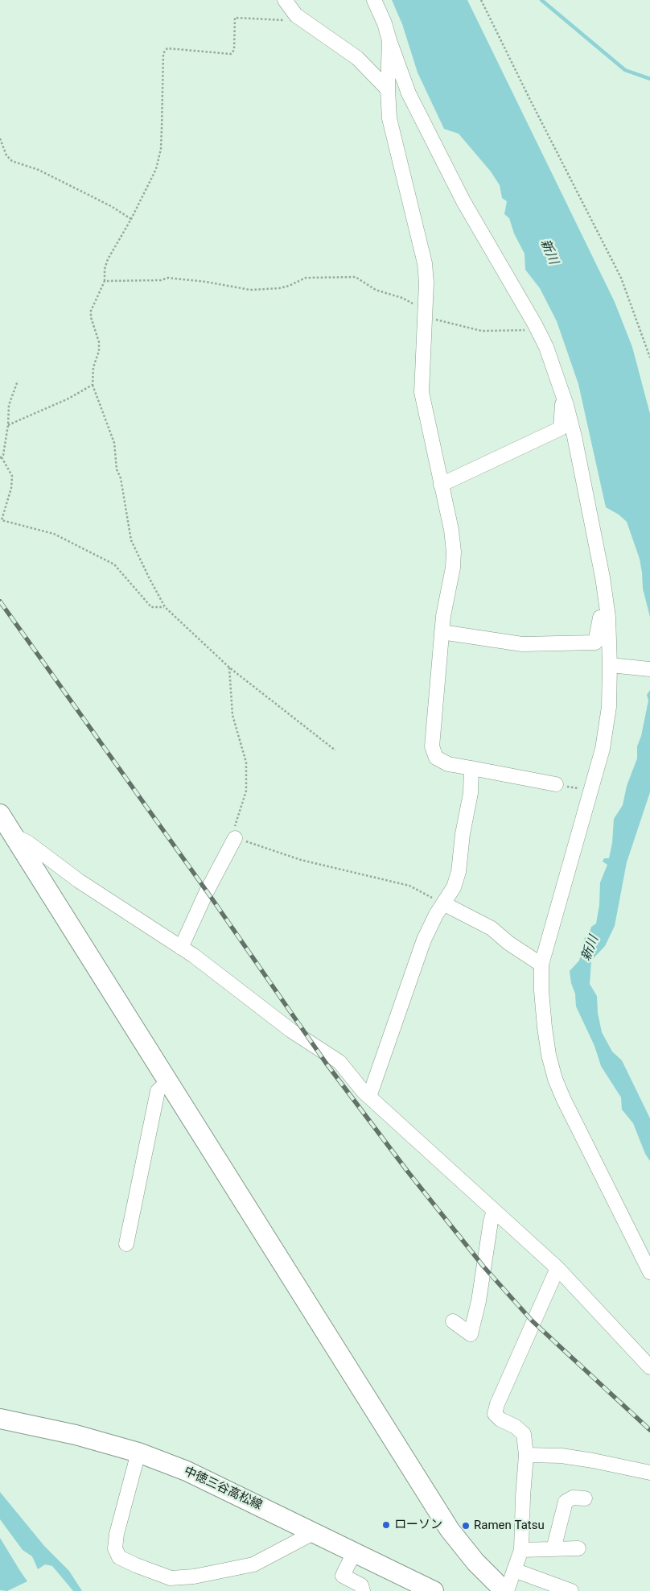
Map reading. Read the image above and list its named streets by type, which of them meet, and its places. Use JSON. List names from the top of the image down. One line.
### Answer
{"streets":{"street":["中徳三谷高松線"]},"water":["新川"],"places":["ローソン","Ramen Tatsu"]}
